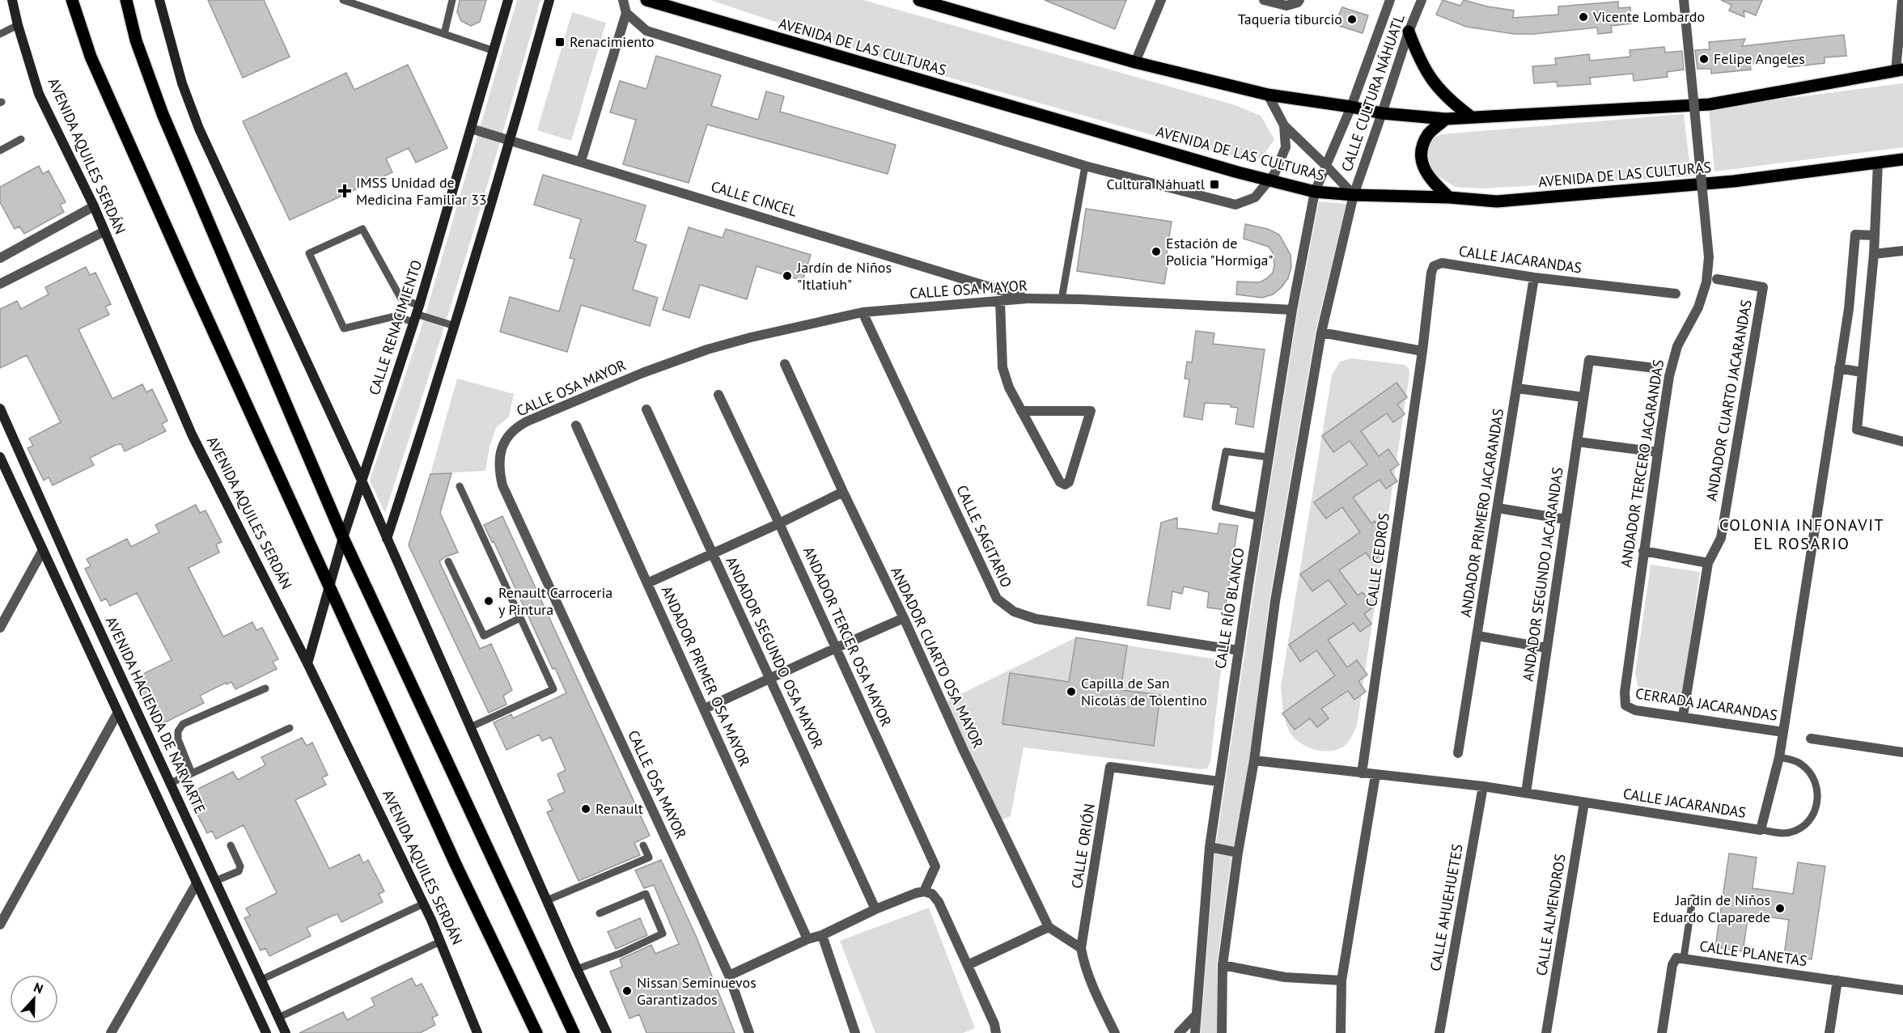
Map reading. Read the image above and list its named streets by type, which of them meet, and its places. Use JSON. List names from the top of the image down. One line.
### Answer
{"streets":{"main road":["AVENIDA DE LAS CULTURAS"],"street":["CALLE CULTURA NÁHUATL","AVENIDA AQUILES SERDÁN","CALLE CINCEL","CALLE JACARANDAS","CALLE OSA MAYOR","CALLE RENACIMIENTO","ANDADOR CUARTO JACARANDAS","ANDADOR TERCERO JACARANDAS","ANDADOR PRIMERO JACARANDAS","CALLE SAGITARIO","CALLE CEDROS","ANDADOR SEGUNDO JACARANDAS","CALLE RÍO BLANCO","ANDADOR TERCER OSA MAYOR","ANDADOR SEGUNDO OSA MAYOR","ANDADOR CUARTO OSA MAYOR","ANDADOR PRIMER OSA MAYOR","CERRADA JACARANDAS","AVENIDA HACIENDA DE NARVARTE","CALLE ORIÓN","CALLE AHUEHUETES","CALLE ALMENDROS","CALLE PLANETAS"]},"crossings":[["AVENIDA DE LAS CULTURAS","CALLE CULTURA NÁHUATL"],["AVENIDA DE LAS CULTURAS","CALLE RÍO BLANCO"],["CALLE CULTURA NÁHUATL","CALLE RÍO BLANCO"],["AVENIDA AQUILES SERDÁN","CALLE RENACIMIENTO"],["CALLE CINCEL","CALLE OSA MAYOR"],["CALLE CINCEL","CALLE RENACIMIENTO"],["CALLE JACARANDAS","ANDADOR PRIMERO JACARANDAS"],["CALLE JACARANDAS","CALLE CEDROS"],["CALLE JACARANDAS","ANDADOR SEGUNDO JACARANDAS"],["CALLE JACARANDAS","CERRADA JACARANDAS"],["CALLE JACARANDAS","CALLE AHUEHUETES"],["CALLE JACARANDAS","CALLE ALMENDROS"],["CALLE OSA MAYOR","CALLE SAGITARIO"],["CALLE OSA MAYOR","CALLE RÍO BLANCO"],["ANDADOR CUARTO JACARANDAS","CERRADA JACARANDAS"],["ANDADOR TERCERO JACARANDAS","CERRADA JACARANDAS"],["CALLE SAGITARIO","CALLE RÍO BLANCO"],["CALLE RÍO BLANCO","CALLE ORIÓN"]],"districts":["COLONIA INFONAVIT EL ROSARIO"],"places":{"other":["Vicente Lombardo","Taquería tiburcio","Felipe Angeles","Estación de Policia \"Hormiga\"","Jardín de Niños \"Itlatiuh\"","Renault Carroceria y Pintura","Capilla de San Nicolás de Tolentino","Renault","Jardin de Niños Eduardo Claparede","Nissan Seminuevos Garantizados"],"transit":["Renacimiento","Cultura Náhuatl"],"health":["IMSS Unidad de Medicina Familiar 33"]},"north":"top"}
